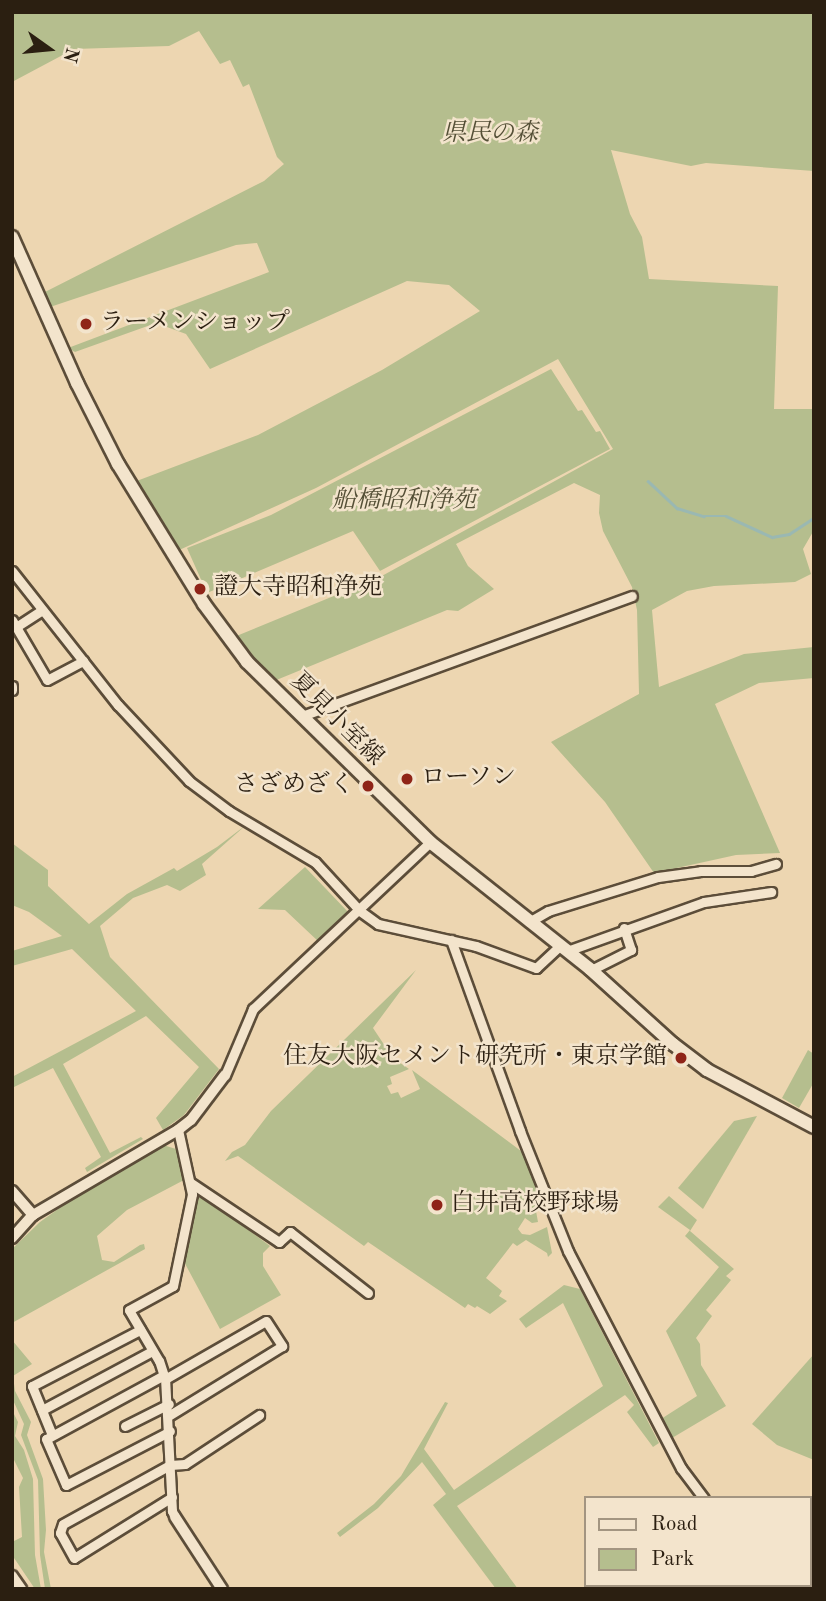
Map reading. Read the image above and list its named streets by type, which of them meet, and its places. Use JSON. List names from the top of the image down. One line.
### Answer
{"streets":{"main road":["夏見小室線"]},"parks":["県民の森","船橋昭和浄苑"],"places":["ラーメンショップ","證大寺昭和浄苑","ローソン","さざめざく","住友大阪セメント研究所・東京学館","白井高校野球場"],"legend":["Road","Park"],"north":"right"}
